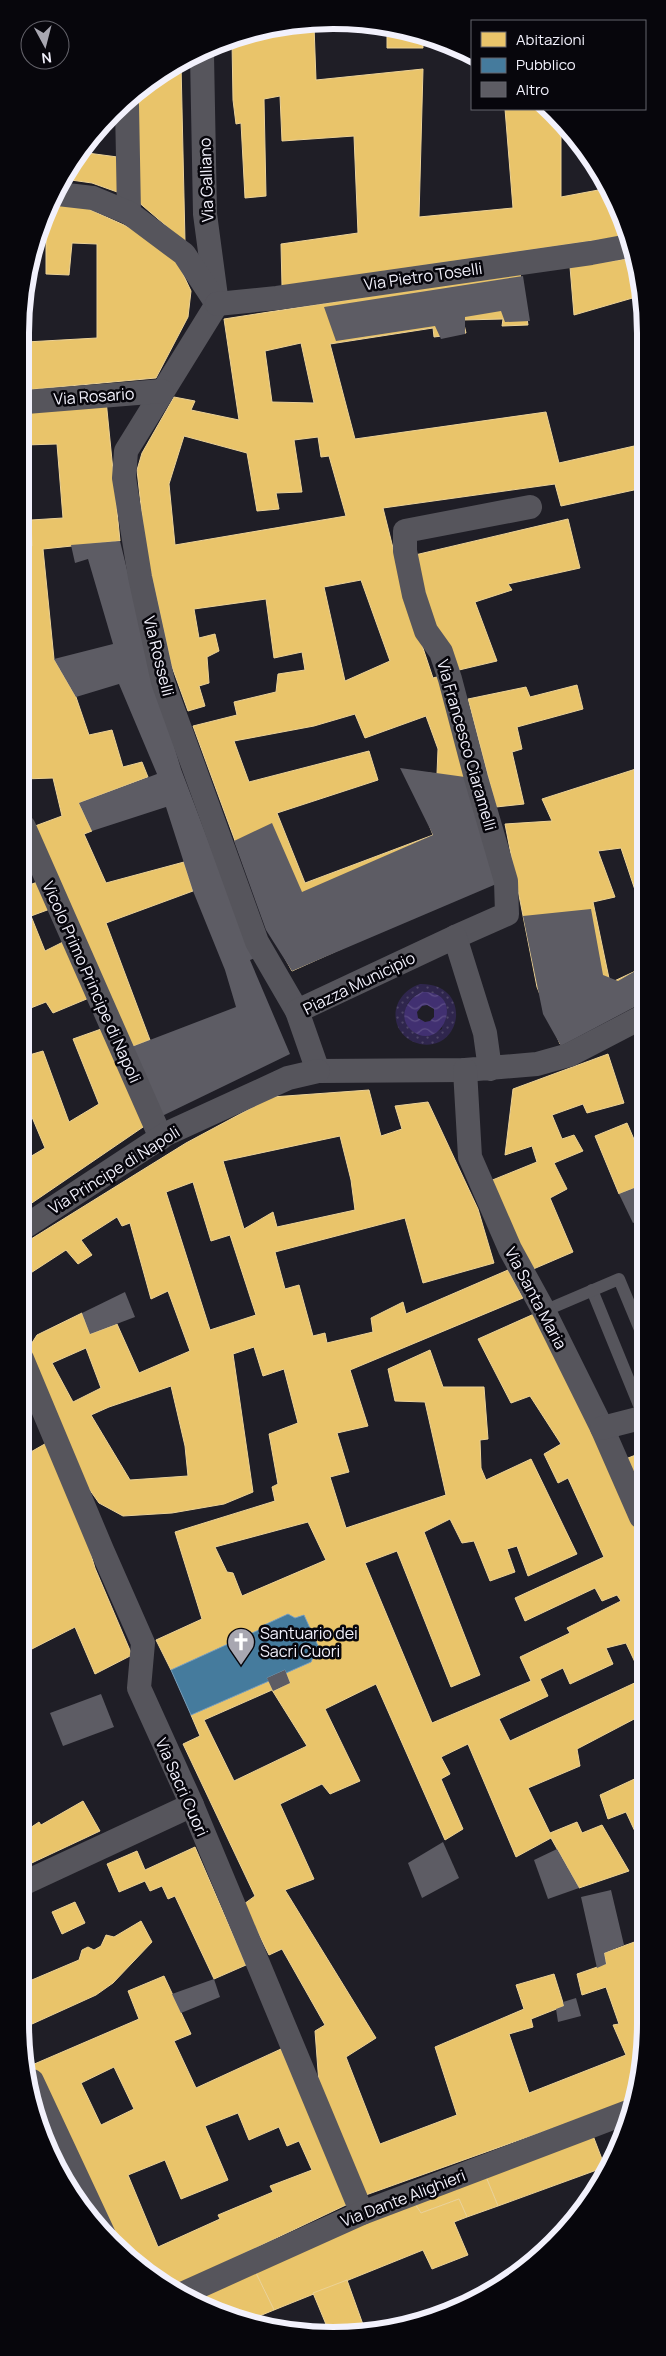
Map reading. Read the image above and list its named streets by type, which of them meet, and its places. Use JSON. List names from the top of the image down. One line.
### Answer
{"streets":{"street":["Via Galliano","Via Pietro Toselli","Via Rosario","Via Rosselli","Via Francesco Ciaramelli","Vicolo Primo Principe di Napoli","Piazza Municipio","Via Principe di Napoli","Via Santa Maria","Via Sacri Cuori","Via Dante Alighieri"]},"crossings":[["Via Galliano","Via Pietro Toselli"],["Via Galliano","Via Rosselli"],["Via Pietro Toselli","Via Rosselli"],["Via Rosario","Via Rosselli"],["Via Rosselli","Piazza Municipio"],["Via Francesco Ciaramelli","Piazza Municipio"],["Vicolo Primo Principe di Napoli","Via Principe di Napoli"],["Piazza Municipio","Via Principe di Napoli"],["Via Sacri Cuori","Via Dante Alighieri"]],"places":{"church":["Santuario dei Sacri Cuori"]},"legend":["Abitazioni","Pubblico","Altro"],"north":"bottom"}
